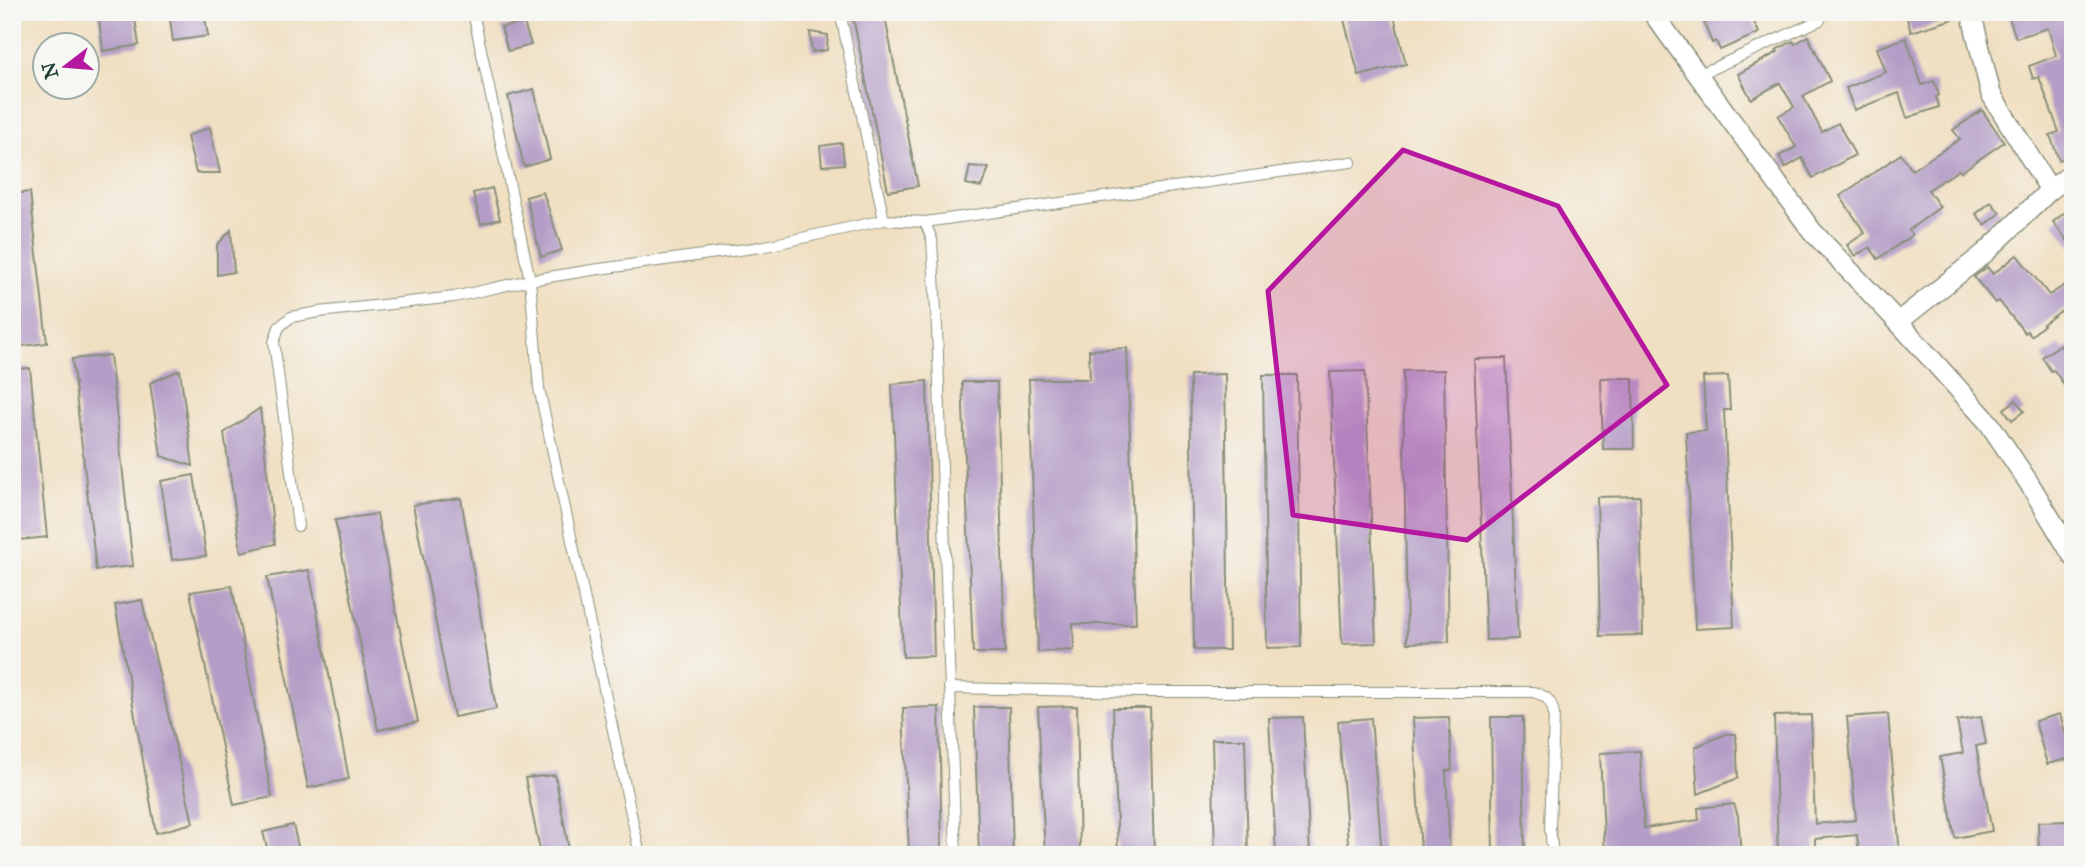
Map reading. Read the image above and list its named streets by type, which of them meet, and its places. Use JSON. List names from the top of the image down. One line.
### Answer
{"north":"left"}
